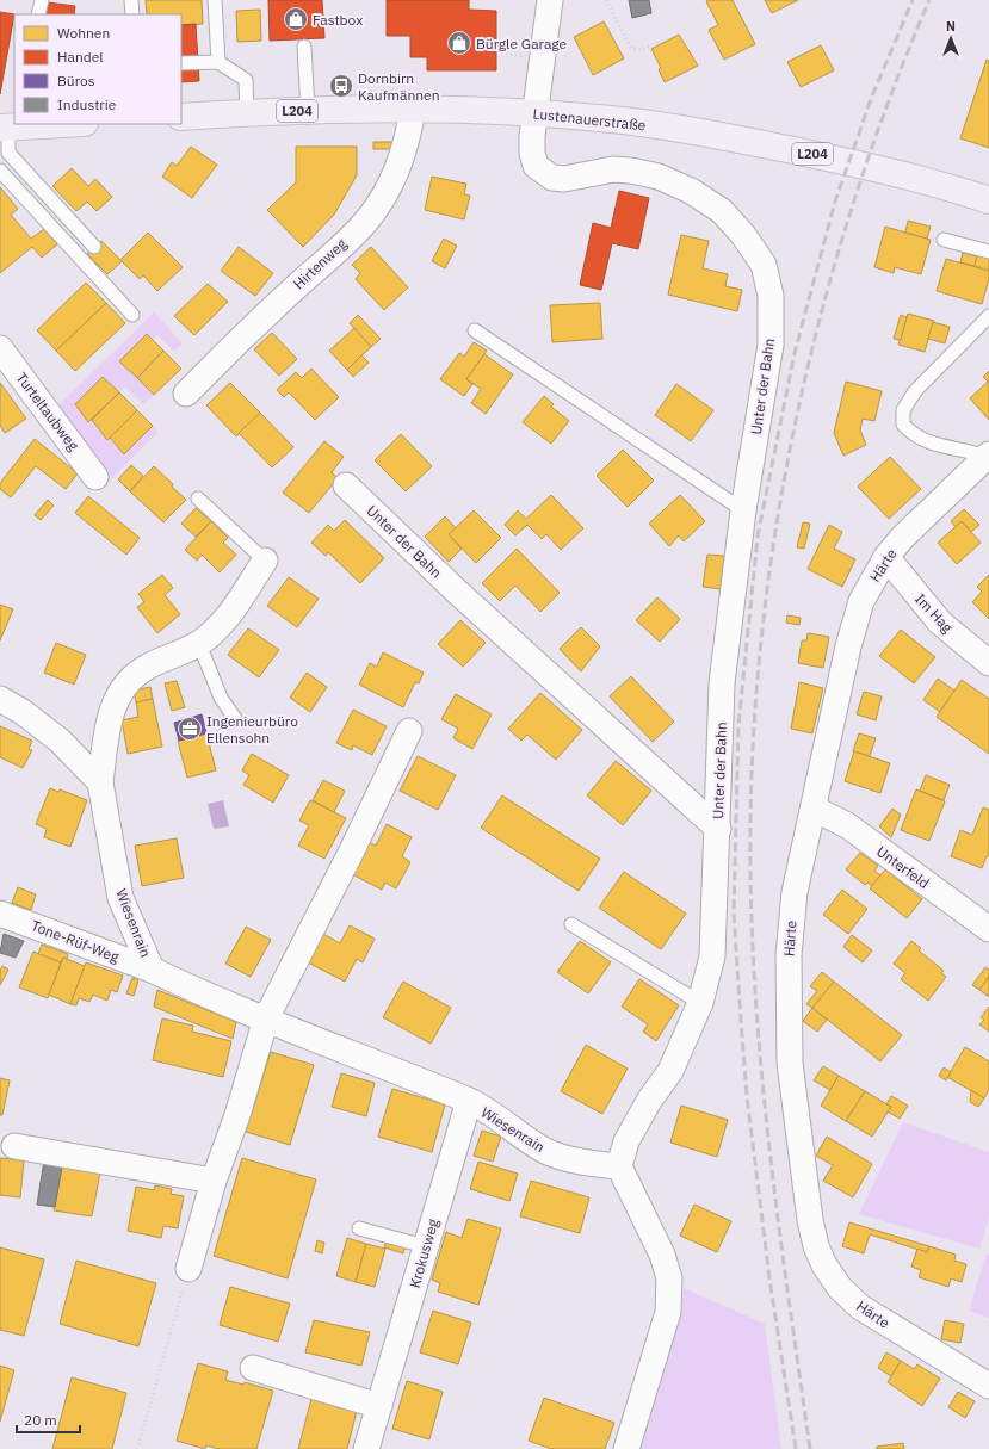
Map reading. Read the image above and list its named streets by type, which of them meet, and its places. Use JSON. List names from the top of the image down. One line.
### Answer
{"streets":{"main road":["L204","Lustenauerstraße"],"street":["Hirtenweg","Unter der Bahn","Turteltaubweg","Härte","Im Hag","Unterfeld","Wiesenrain","Tone-Rüf-Weg","Krokusweg"]},"crossings":[["Lustenauerstraße","Hirtenweg"],["Lustenauerstraße","Unter der Bahn"],["Unter der Bahn","Wiesenrain"],["Härte","Im Hag"],["Härte","Unterfeld"],["Wiesenrain","Tone-Rüf-Weg"],["Wiesenrain","Krokusweg"]],"places":{"shop":["Fastbox","Bürgle Garage"],"bus stop":["Dornbirn Kaufmännen"],"office":["Ingenieurbüro Ellensohn"]},"legend":["Wohnen","Handel","Büros","Industrie"],"scale_bar":"20 m","north":"top"}
